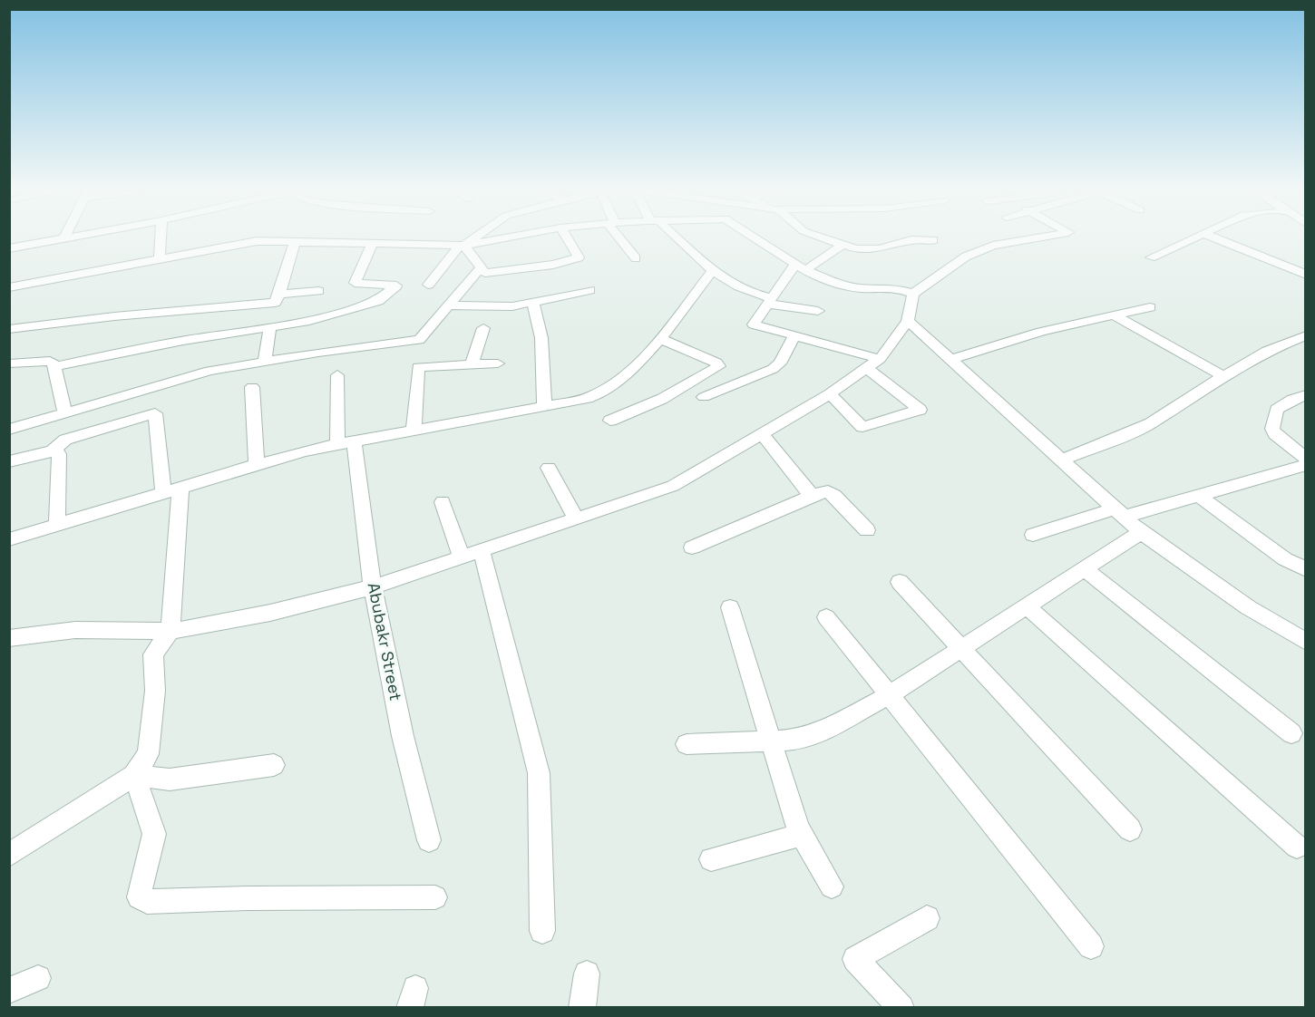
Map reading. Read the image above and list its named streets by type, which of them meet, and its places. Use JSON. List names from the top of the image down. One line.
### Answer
{"streets":{"street":["Abubakr Street"]}}
